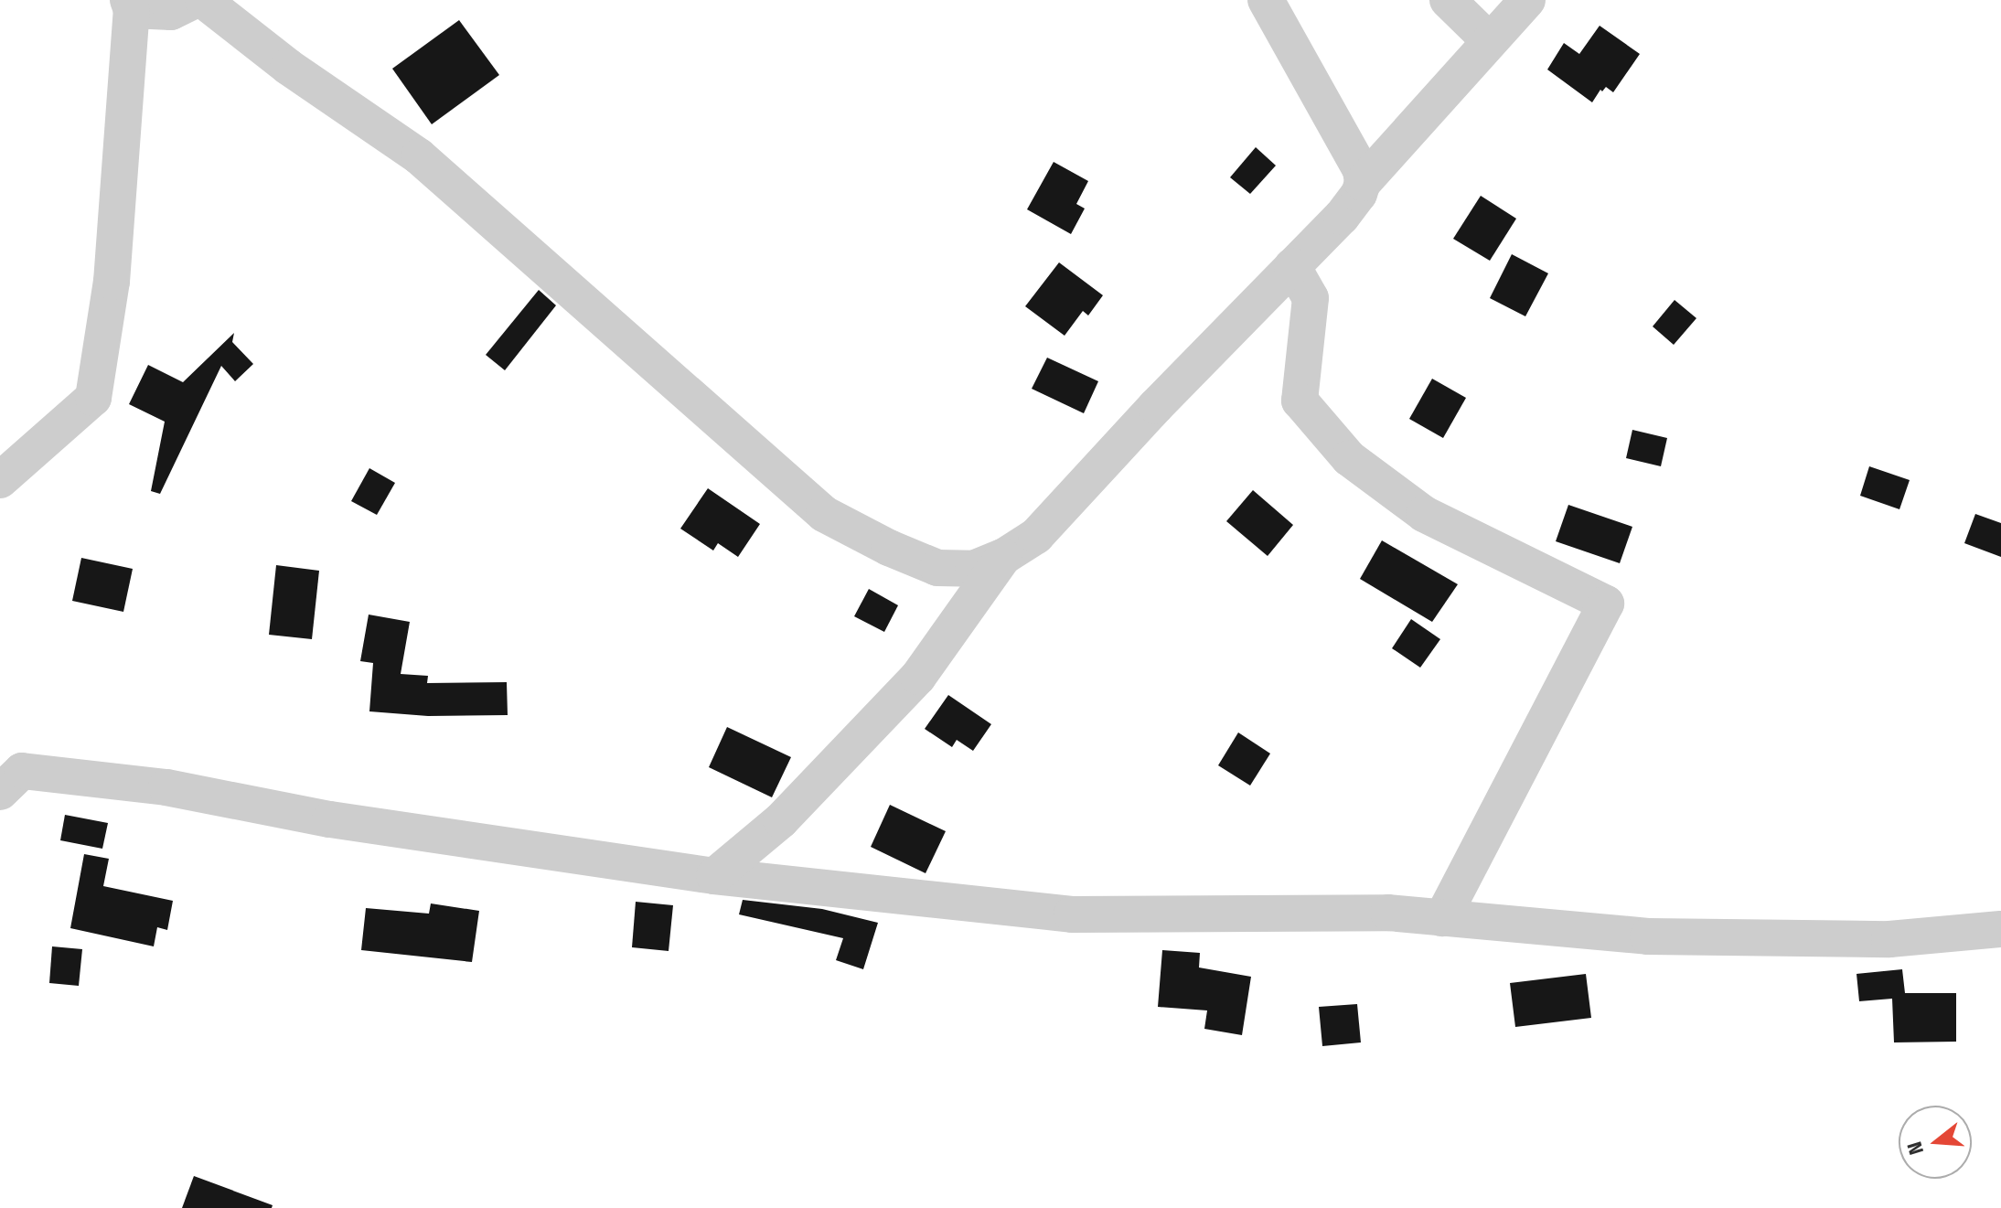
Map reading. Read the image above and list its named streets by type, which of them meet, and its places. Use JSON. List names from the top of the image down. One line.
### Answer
{"north":"left"}
